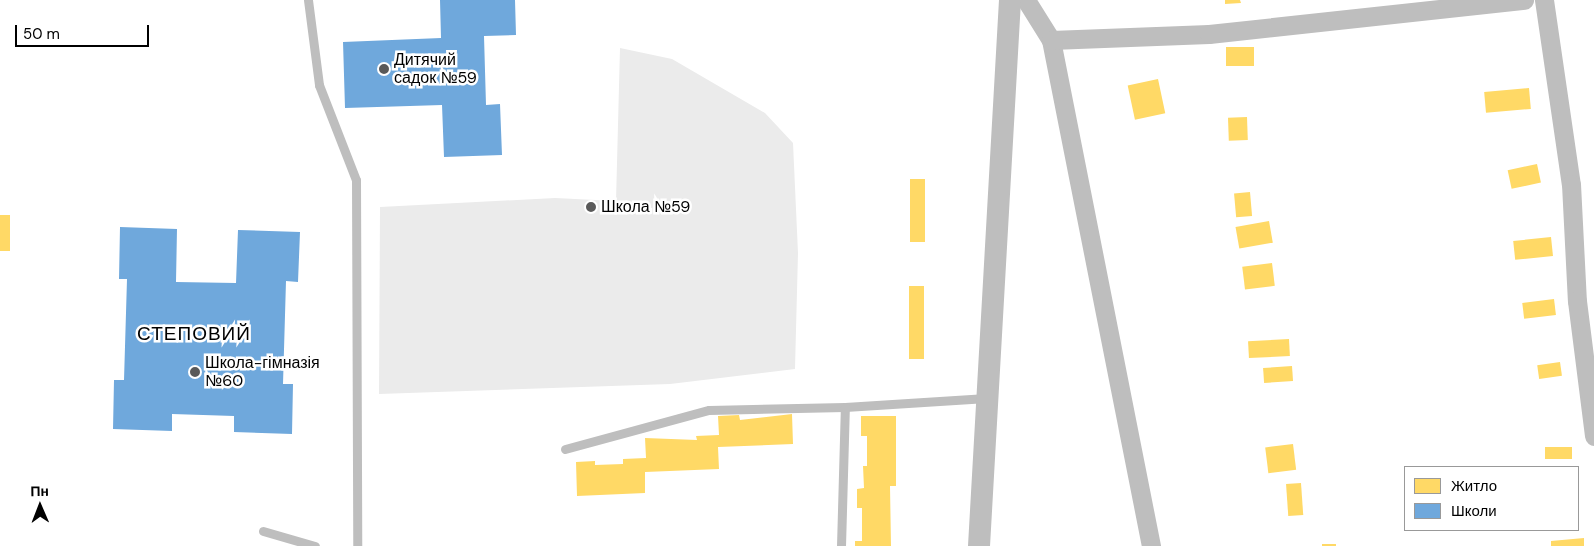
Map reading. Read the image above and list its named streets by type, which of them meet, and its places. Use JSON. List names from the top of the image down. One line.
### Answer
{"districts":["СТЕПОВИЙ"],"places":["Дитячий садок №59","Школа №59","Школа-гімназія №60"],"legend":["Житло","Школи"],"scale_bar":"50 m","north":"top"}
